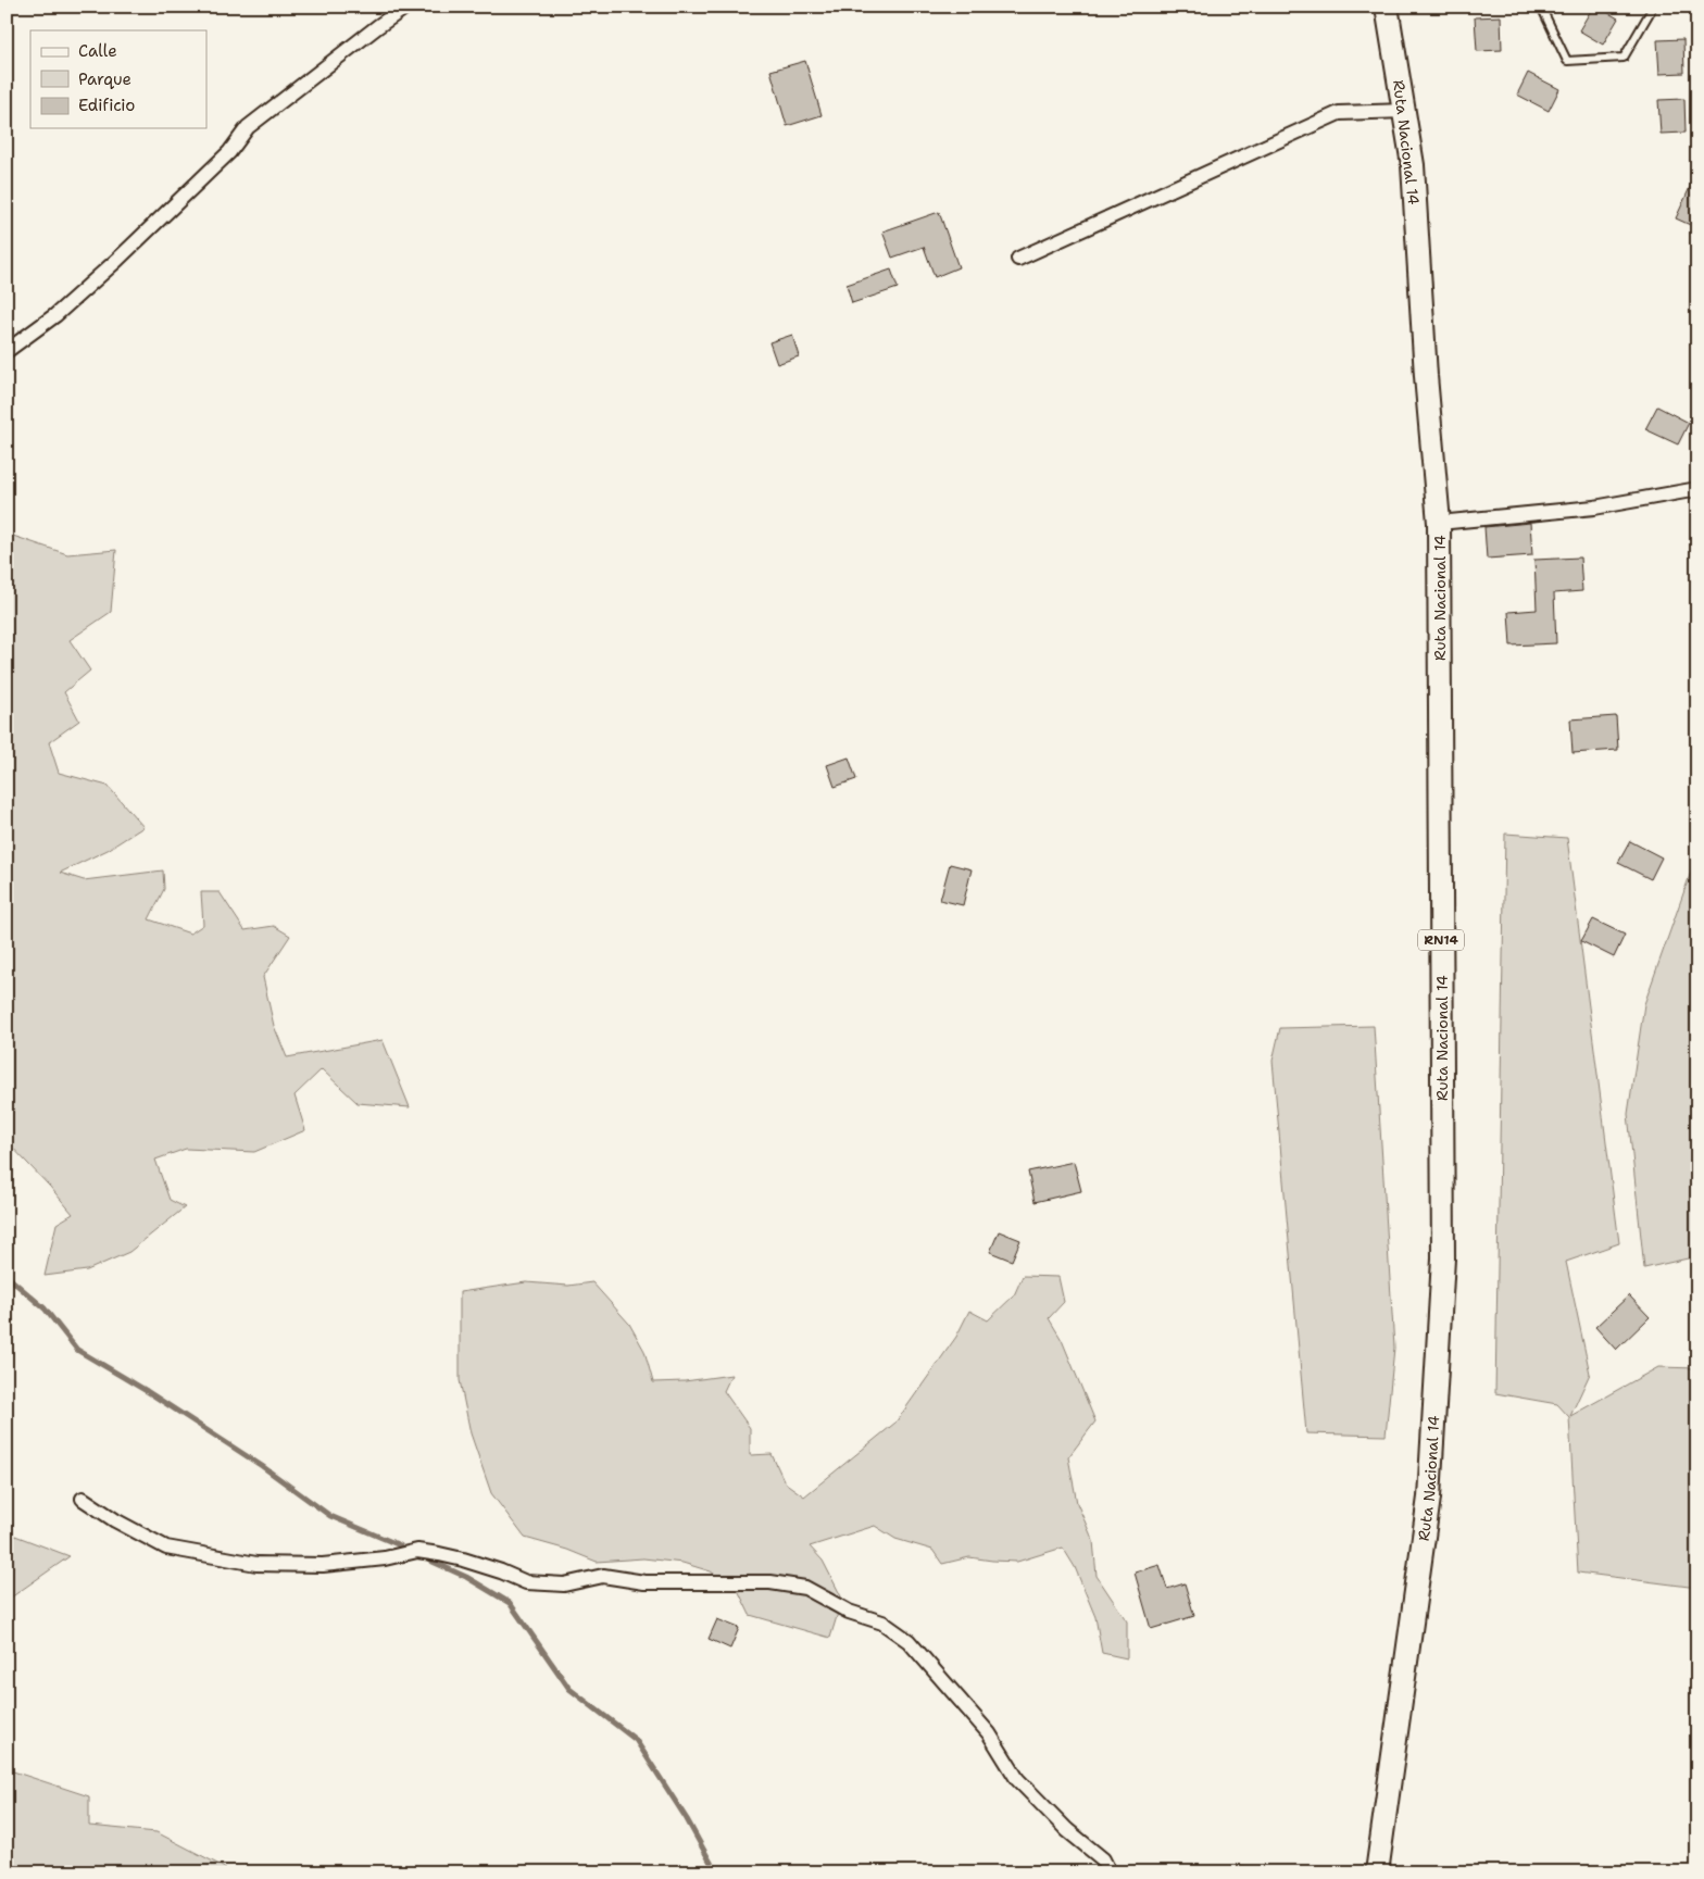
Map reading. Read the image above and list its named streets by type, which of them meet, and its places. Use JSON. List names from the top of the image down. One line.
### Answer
{"streets":{"highway":["Ruta Nacional 14","RN14"]},"legend":["Calle","Parque","Edificio"]}
